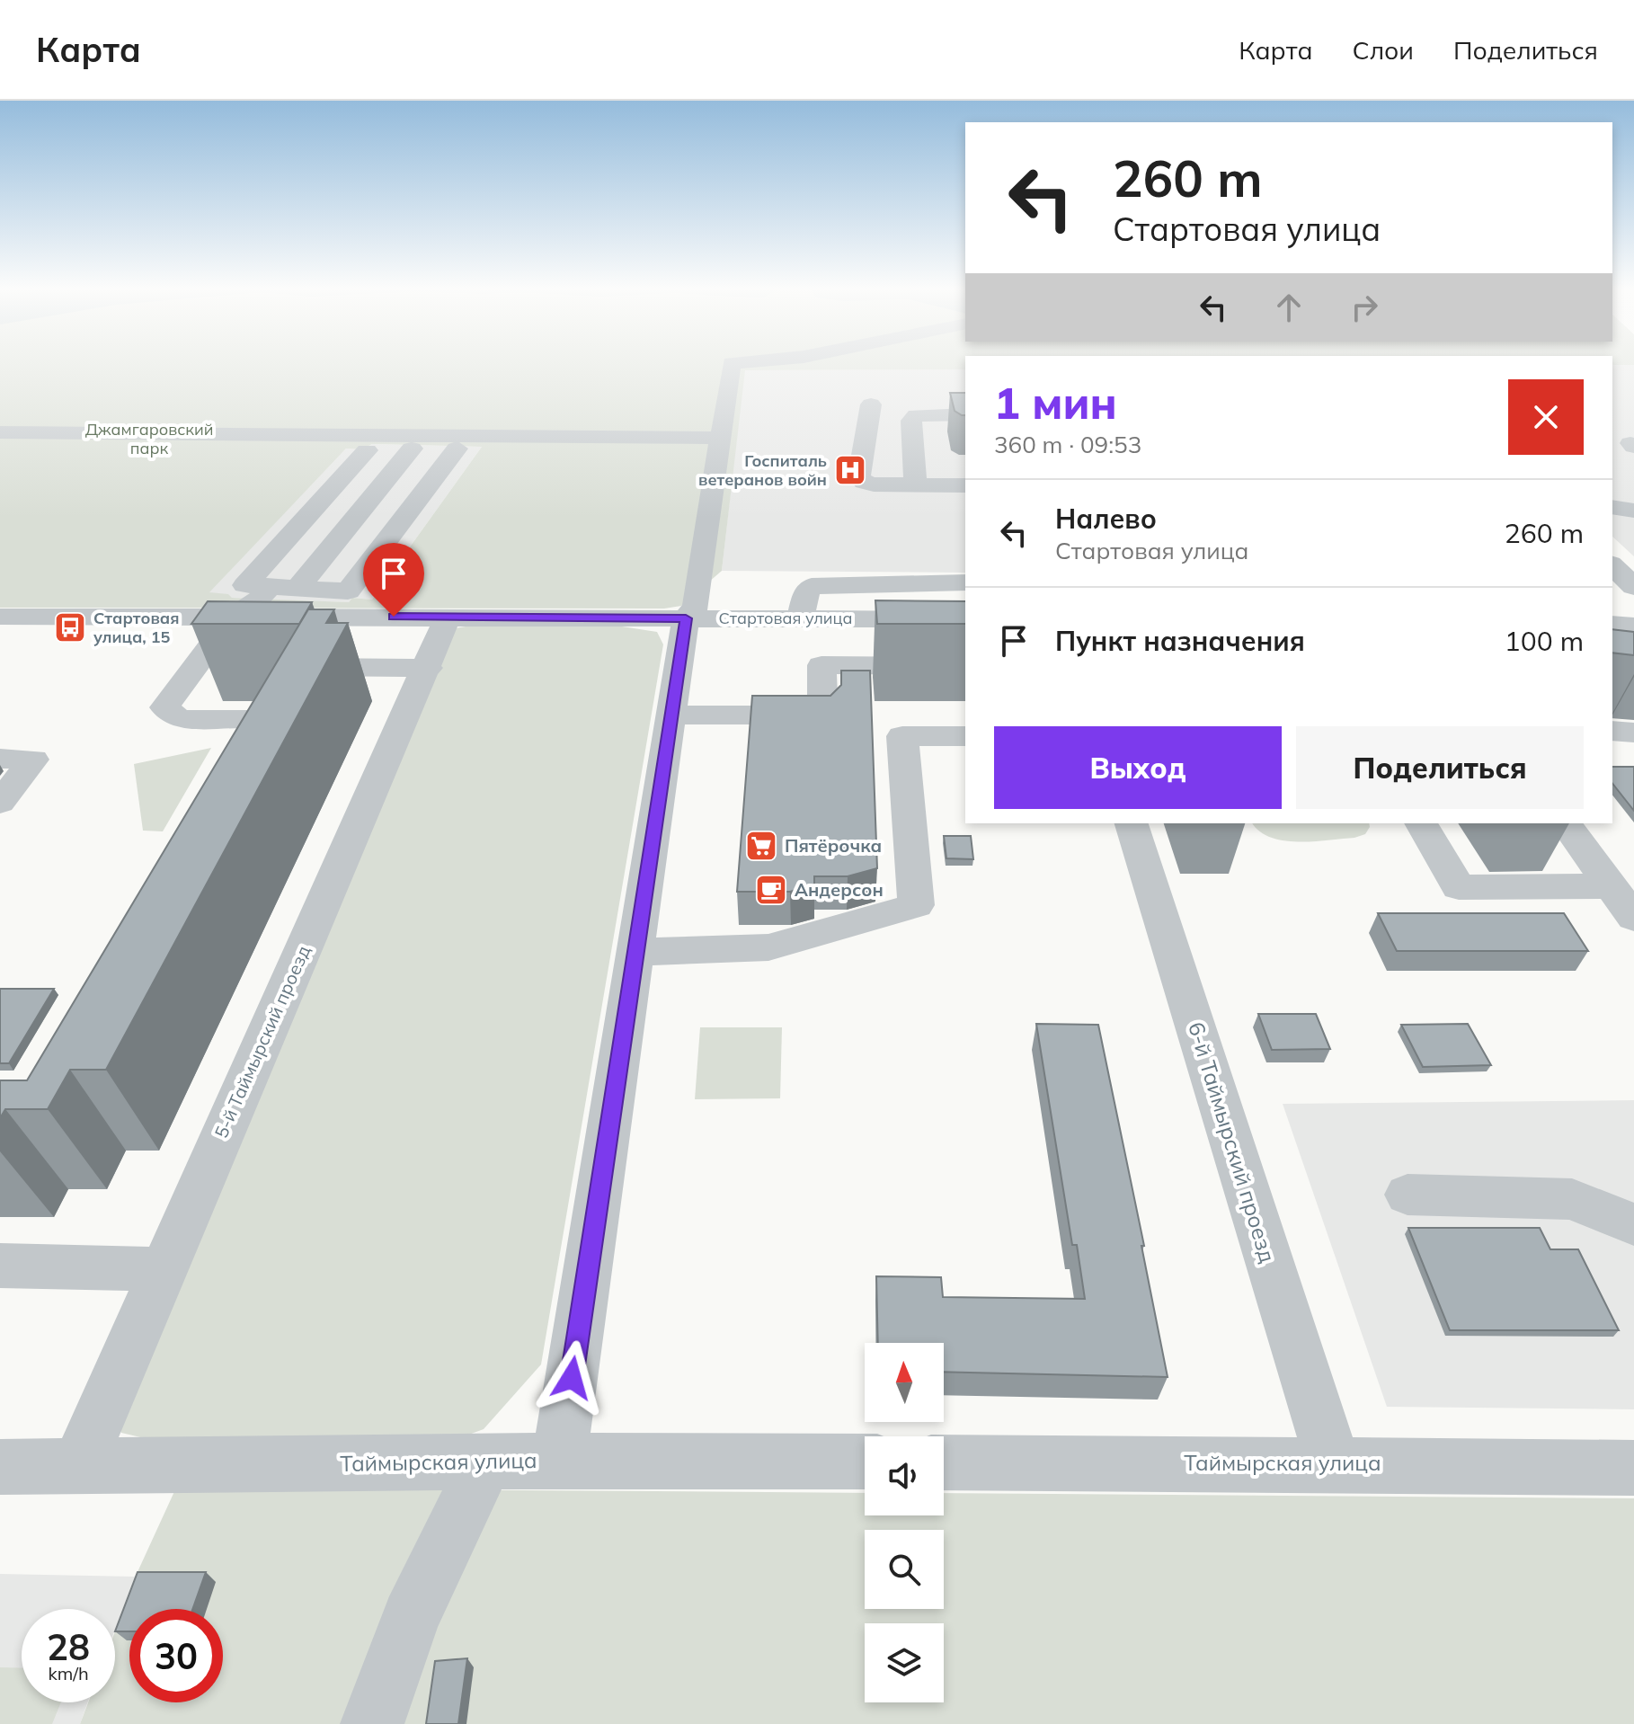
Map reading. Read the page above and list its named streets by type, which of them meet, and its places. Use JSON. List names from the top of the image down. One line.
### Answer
{"streets":{"street":["Стартовая улица","5-й Таймырский проезд","6-й Таймырский проезд","Таймырская улица"]},"crossings":[["Стартовая улица","5-й Таймырский проезд"],["5-й Таймырский проезд","Таймырская улица"],["6-й Таймырский проезд","Таймырская улица"]],"parks":["Джамгаровский парк"],"places":{"hospital":["Госпиталь ветеранов войн"],"bus stop":["Стартовая улица, 15"],"supermarket":["Пятёрочка"],"cafe":["Андерсон"]},"north":"top","page":{"header":"Карта","nav":["Карта","Слои","Поделиться"],"turn":["260 m","Стартовая улица"],"heading":["1 мин","360 m · 09:53"],"list":[{"name":"Налево","note":"Стартовая улица","value":"260 m"},{"name":"Пункт назначения","value":"100 m"}],"buttons":["Выход","Поделиться"],"speed":"28 km/h","limit":"30"}}
